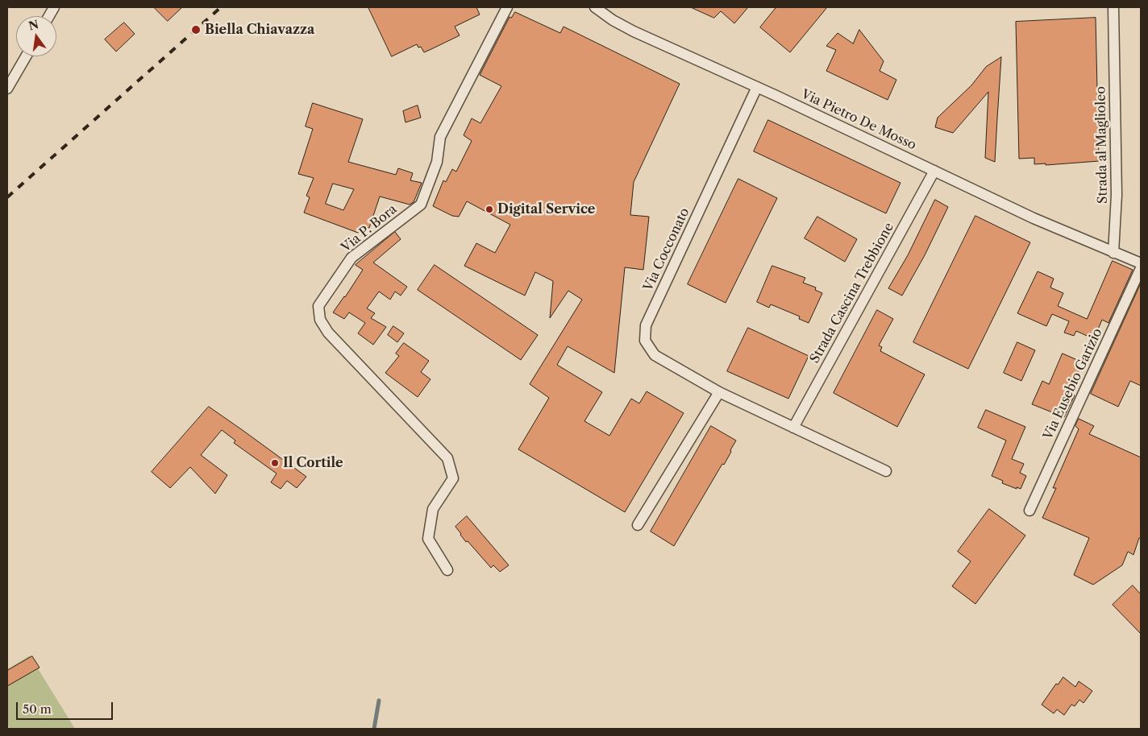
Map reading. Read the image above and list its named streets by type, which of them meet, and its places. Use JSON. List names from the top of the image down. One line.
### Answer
{"streets":{"street":["Via Pietro De Mosso","Strada al Maglioleo","Via P. Bora","Via Cocconato","Strada Cascina Trebbione","Via Eusebio Garizio"]},"crossings":[["Via Pietro De Mosso","Strada al Maglioleo"],["Via Pietro De Mosso","Via Cocconato"],["Via Pietro De Mosso","Strada Cascina Trebbione"]],"places":["Biella Chiavazza","Digital Service","Il Cortile"],"scale_bar":"50 m","north":"top"}
